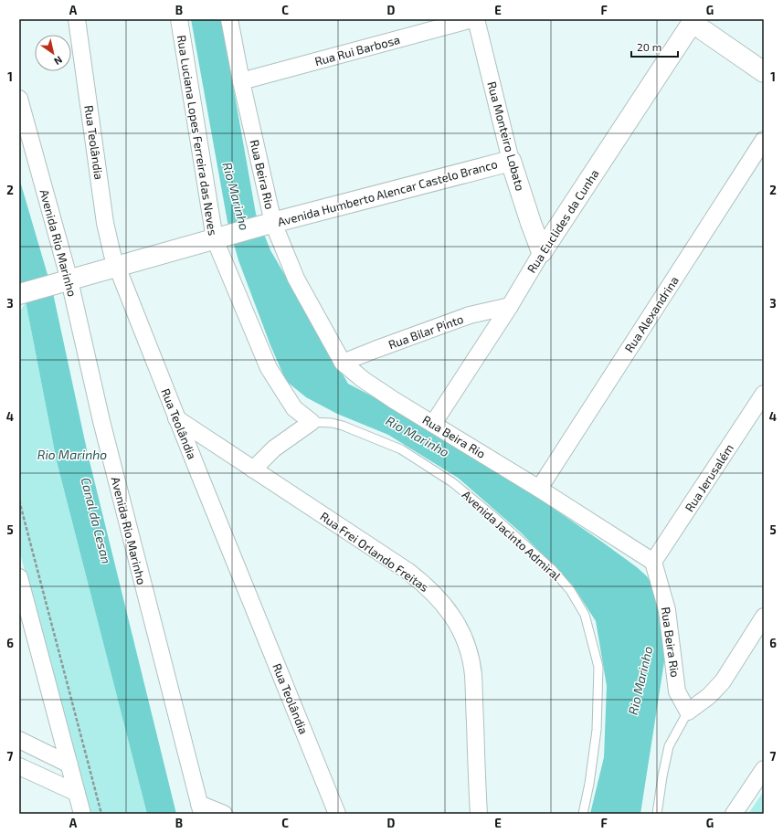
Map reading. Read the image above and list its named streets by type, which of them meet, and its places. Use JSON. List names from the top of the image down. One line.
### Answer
{"streets":{"street":["Rua Rui Barbosa","Rua Luciana Lopes Ferreira das Neves","Rua Monteiro Lobato","Rua Teolândia","Rua Beira Rio","Avenida Humberto Alencar Castelo Branco","Rua Euclides da Cunha","Avenida Rio Marinho","Rua Alexandrina","Rua Bilar Pinto","Rua Jerusalém","Rua Frei Orlando Freitas"],"lane":["Avenida Jacinto Admiral"]},"crossings":[["Rua Rui Barbosa","Rua Beira Rio"],["Rua Luciana Lopes Ferreira das Neves","Avenida Humberto Alencar Castelo Branco"],["Rua Luciana Lopes Ferreira das Neves","Avenida Jacinto Admiral"],["Rua Monteiro Lobato","Avenida Humberto Alencar Castelo Branco"],["Rua Monteiro Lobato","Rua Euclides da Cunha"],["Rua Teolândia","Avenida Humberto Alencar Castelo Branco"],["Rua Teolândia","Rua Frei Orlando Freitas"],["Rua Beira Rio","Avenida Humberto Alencar Castelo Branco"],["Rua Beira Rio","Rua Euclides da Cunha"],["Rua Beira Rio","Rua Alexandrina"],["Rua Beira Rio","Rua Bilar Pinto"],["Rua Beira Rio","Rua Jerusalém"],["Avenida Humberto Alencar Castelo Branco","Avenida Rio Marinho"],["Rua Euclides da Cunha","Rua Bilar Pinto"]],"water":["Rio Marinho","Canal da Cesan"],"scale_bar":"20 m","north":"bottom right","grid":{"columns":["A","B","C","D","E","F","G"],"rows":["1","2","3","4","5","6","7"]}}
